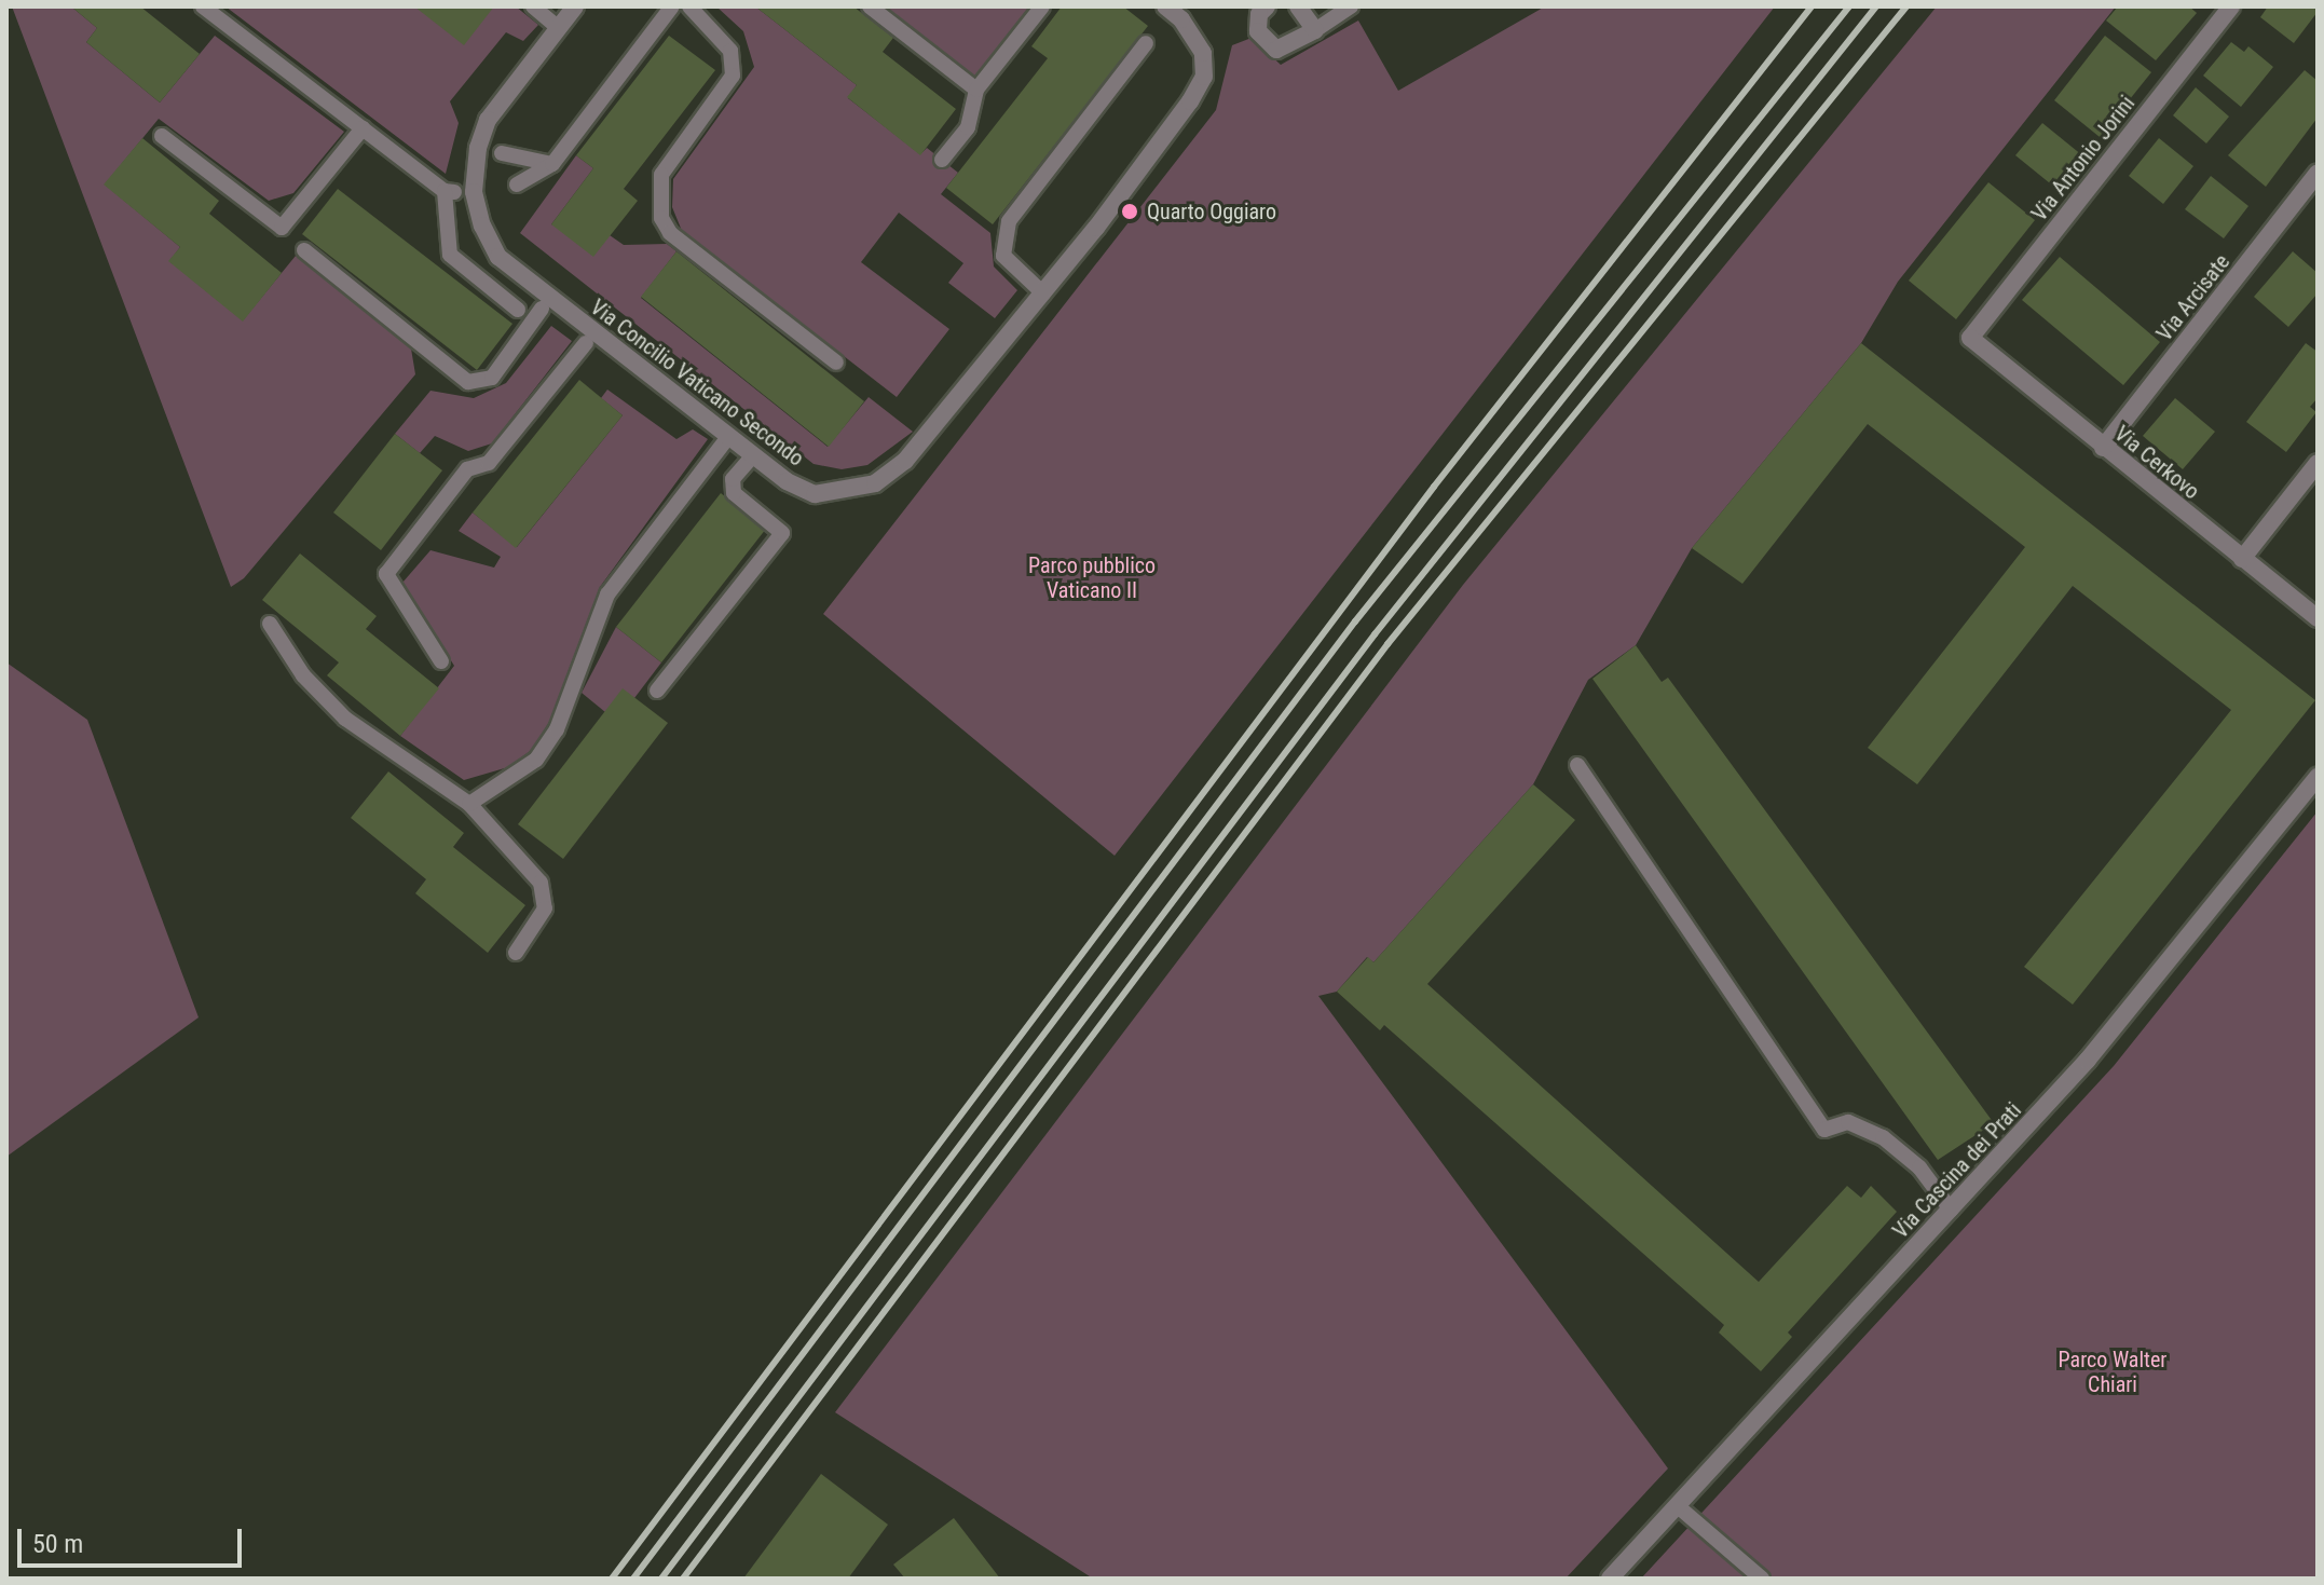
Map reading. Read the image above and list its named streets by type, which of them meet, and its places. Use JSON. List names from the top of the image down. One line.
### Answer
{"streets":{"street":["Via Antonio Jorini","Via Arcisate","Via Concilio Vaticano Secondo","Via Cerkovo","Via Cascina dei Prati"]},"crossings":[["Via Antonio Jorini","Via Cerkovo"],["Via Arcisate","Via Cerkovo"]],"parks":["Parco pubblico Vaticano II","Parco Walter Chiari"],"places":["Quarto Oggiaro"],"scale_bar":"50 m"}
